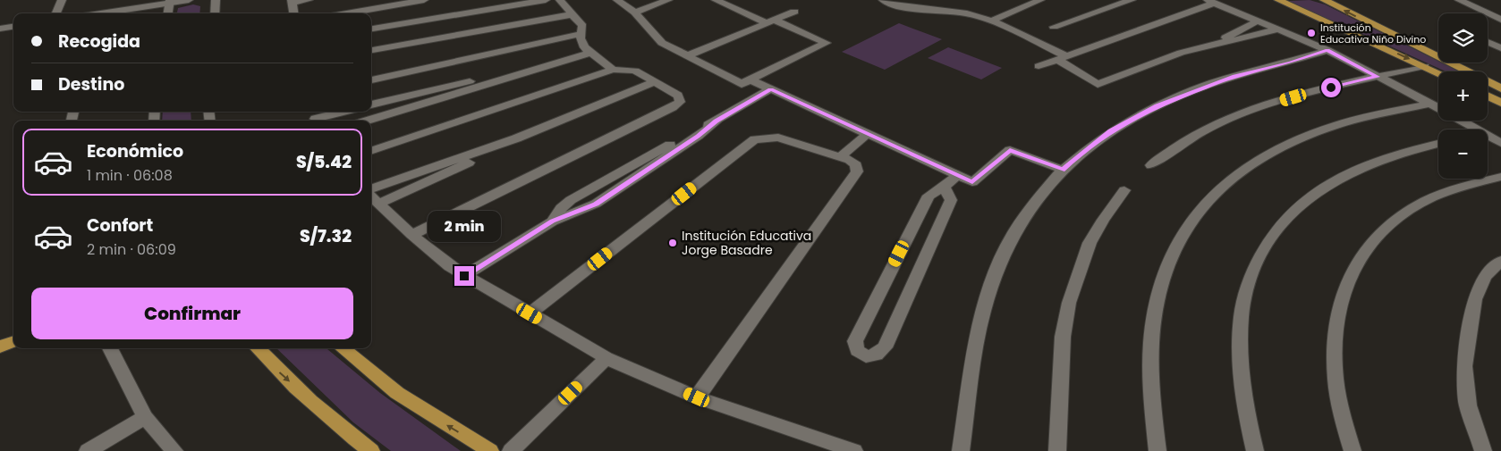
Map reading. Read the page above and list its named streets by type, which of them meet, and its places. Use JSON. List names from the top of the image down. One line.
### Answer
{"places":["Institución Educativa Niño Divino","Institución Educativa Jorge Basadre"],"page":{"map_buttons":["+","−"],"banner":["Recogida","Destino"],"list":[{"name":"Económico","note":"1 min · 06:08","value":"S/5.42"},{"name":"Confort","note":"2 min · 06:09","value":"S/7.32"}],"bubble":"2 min","buttons":"Confirmar"}}
